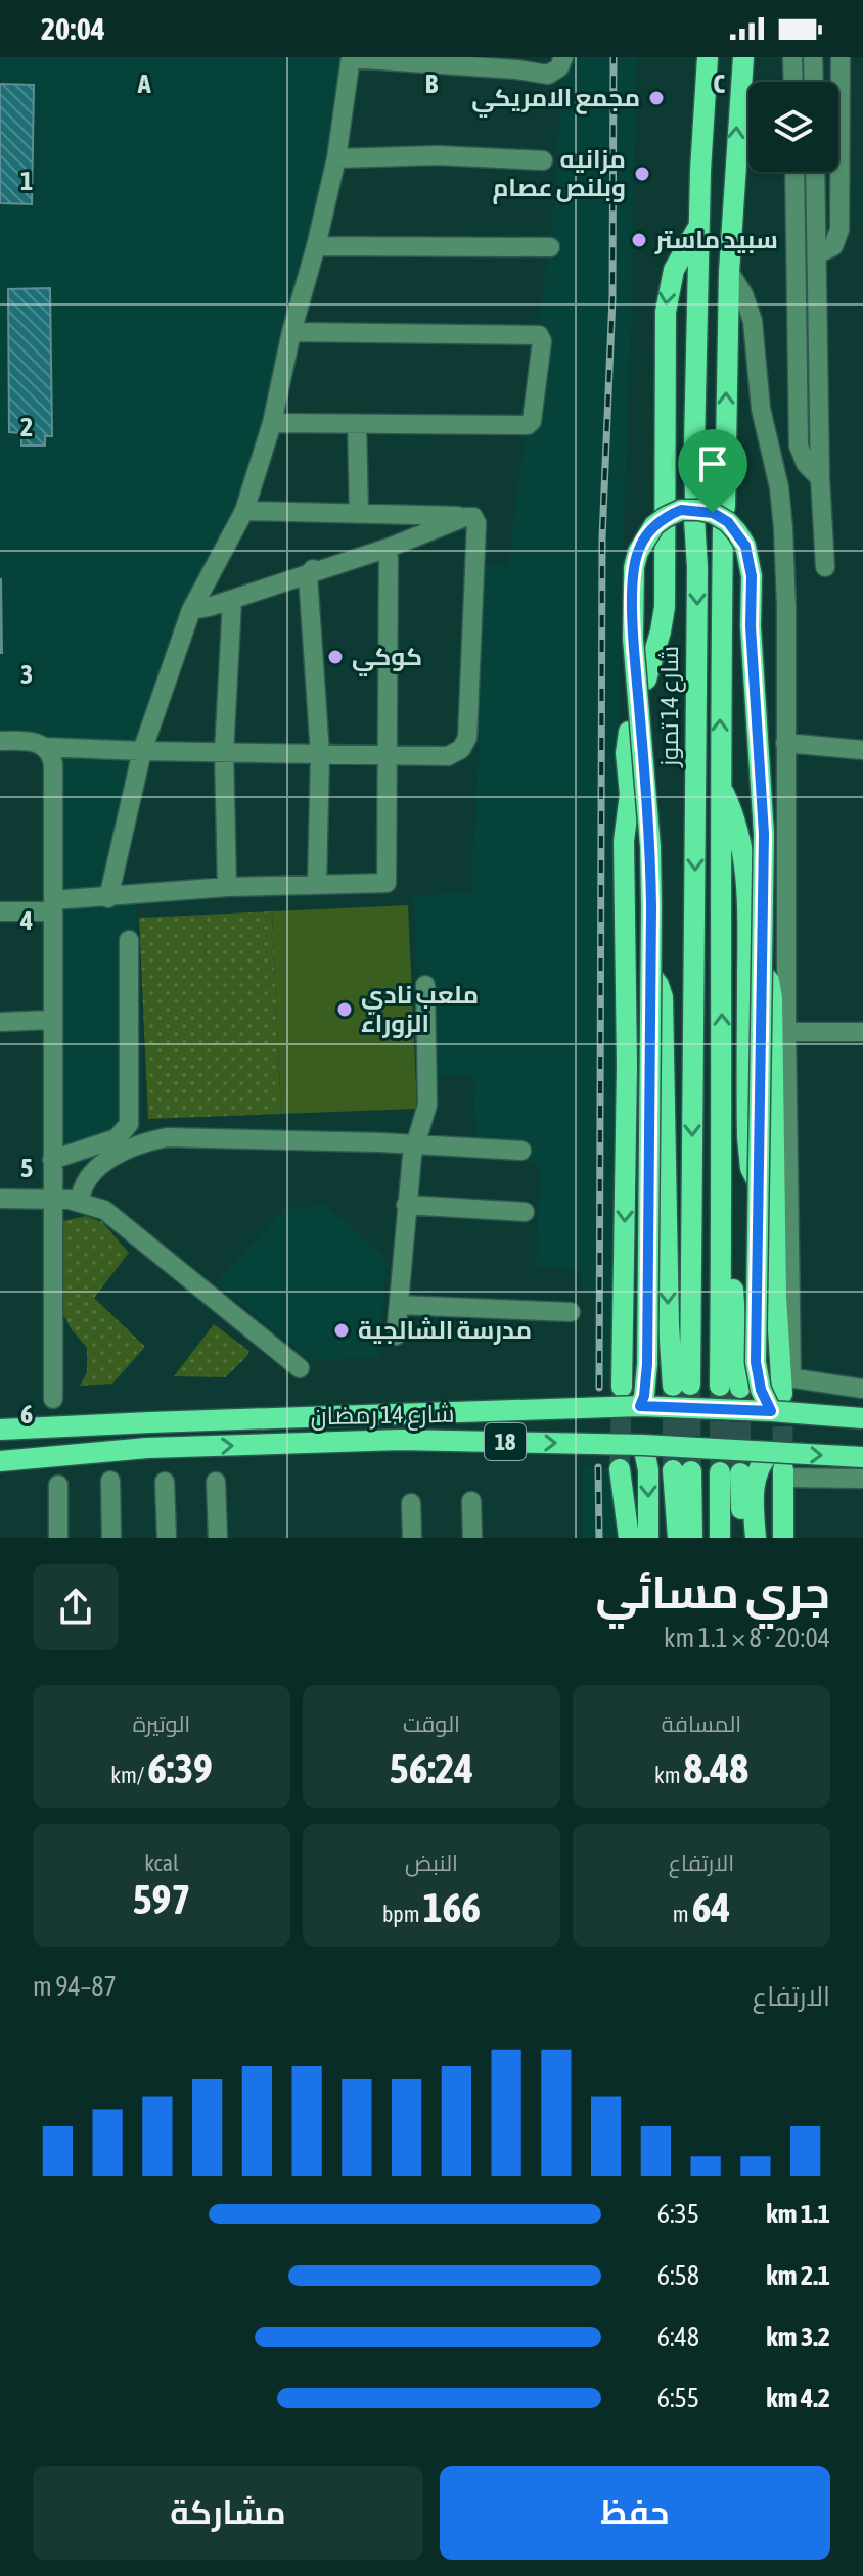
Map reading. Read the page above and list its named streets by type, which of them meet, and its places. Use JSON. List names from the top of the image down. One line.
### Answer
{"streets":{"main road":["شارع 14 تموز","شارع 14 رمضان","18"]},"places":["مجمع الامريكي","مزانيه وبلنص عصام","سبيد ماستر","كوكي","ملعب نادي الزوراء","مدرسة الشالجية"],"page":{"status":"20:04","heading":["جري مسائي","20:04 · 8 × 1.1 km"],"stats":[["المسافة","8.48 km"],["الوقت","56:24"],["الوتيرة","6:39 /km"],["الارتفاع","64 m"],["النبض","166 bpm"],["kcal","597"]],"chart":["الارتفاع","87–94 m"],"list":[{"name":"1.1 km","note":"6:35"},{"name":"2.1 km","note":"6:58"},{"name":"3.2 km","note":"6:48"},{"name":"4.2 km","note":"6:55"}],"buttons":["حفظ","مشاركة"]},"grid":{"columns":["A","B","C"],"rows":["1","2","3","4","5","6"]}}
